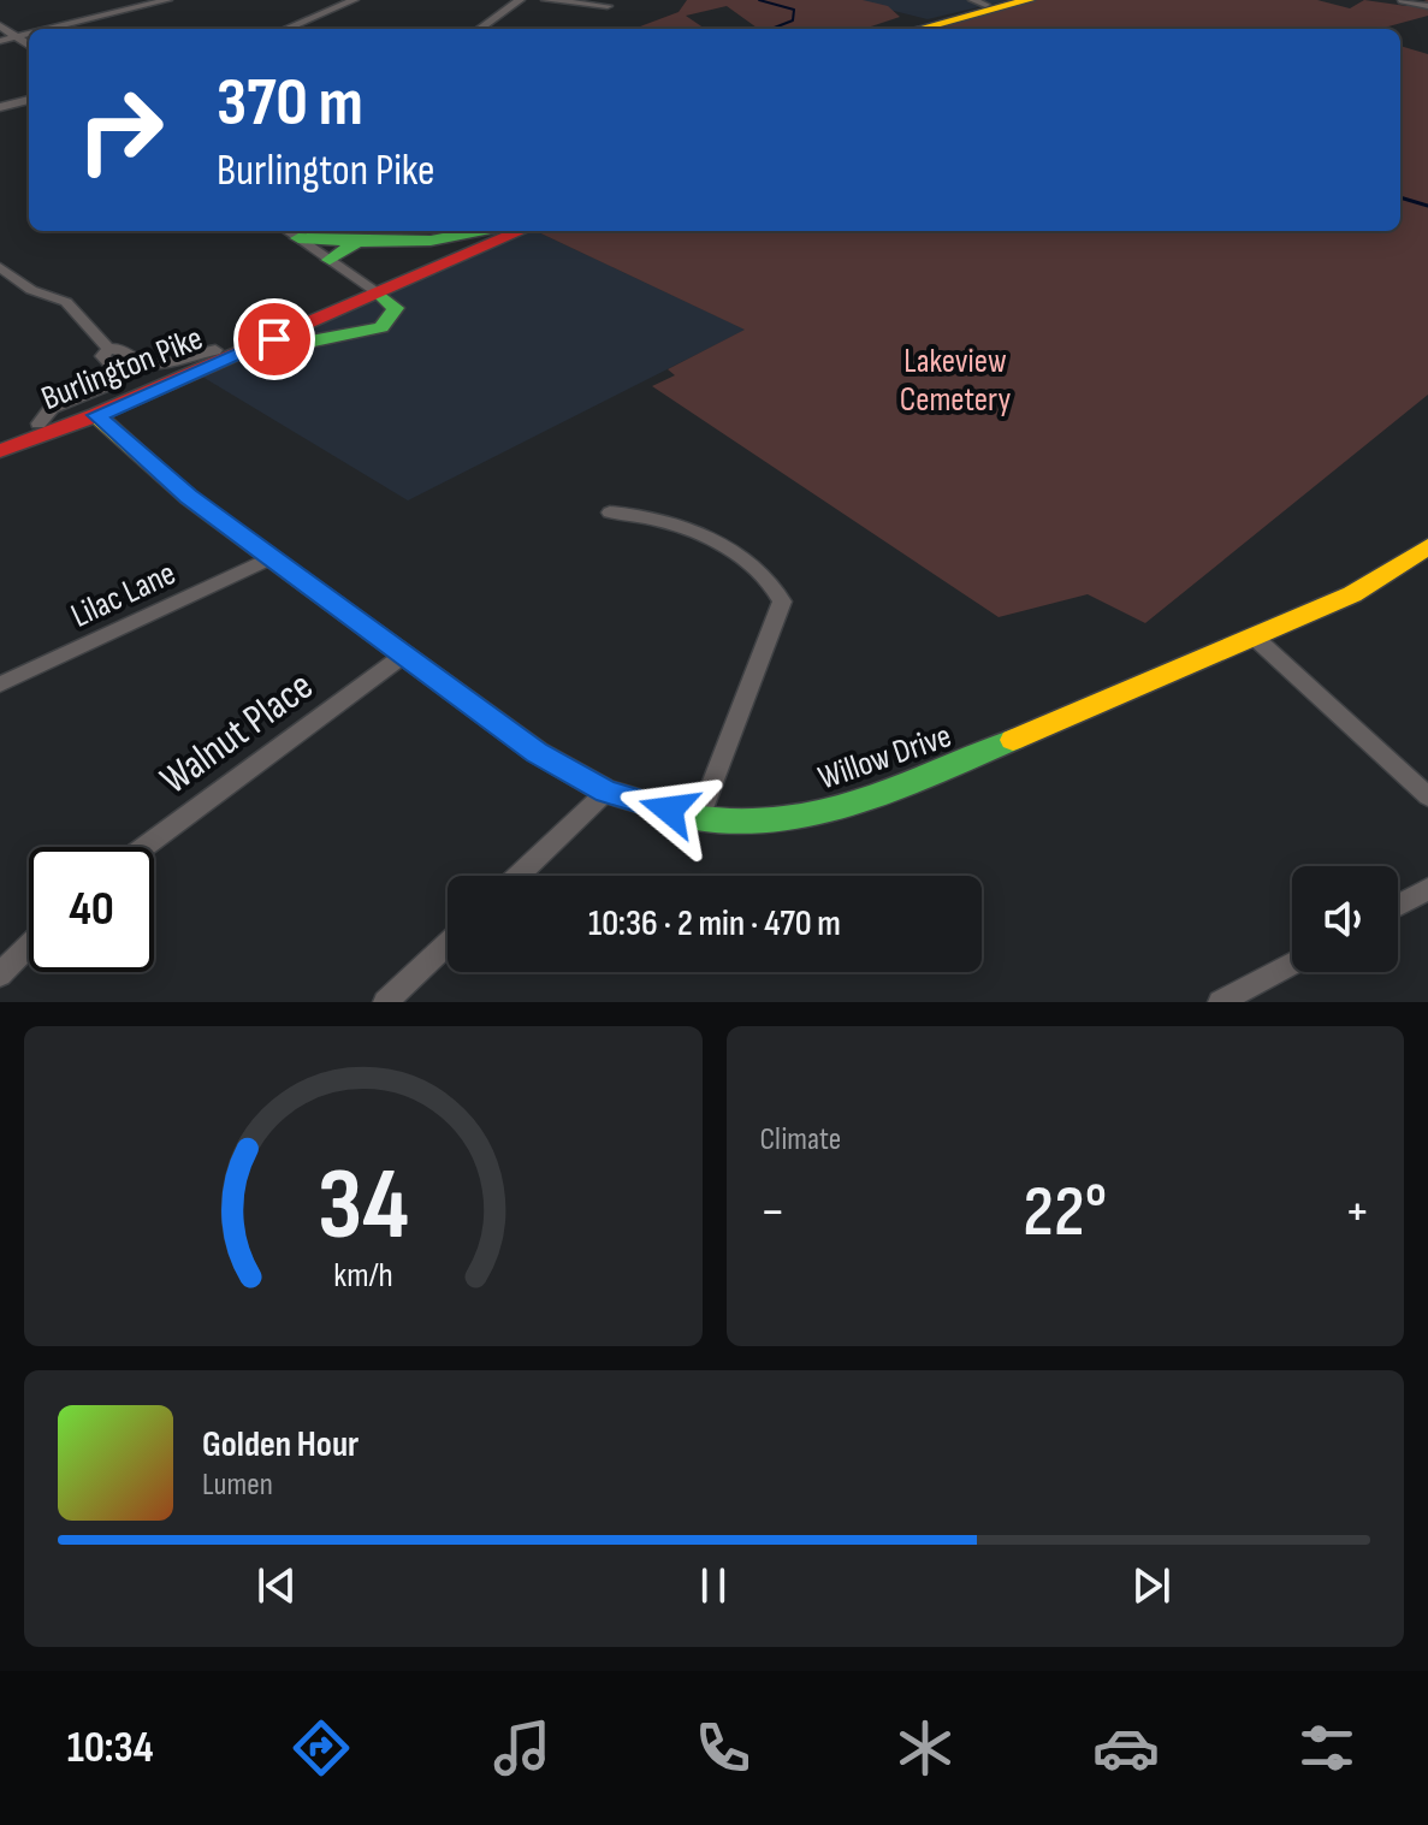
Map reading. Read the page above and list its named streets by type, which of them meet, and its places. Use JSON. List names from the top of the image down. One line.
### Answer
{"streets":{"main road":["Burlington Pike","Willow Drive"],"street":["Lilac Lane","Walnut Place"]},"crossings":[["Burlington Pike","Willow Drive"],["Lilac Lane","Willow Drive"],["Walnut Place","Willow Drive"]],"parks":["Lakeview Cemetery"],"page":{"turn":["370 m","Burlington Pike"],"limit":"40","trip":"10:36 · 2 min · 470 m","tile":"Climate","heat":["−","22°","+"],"song":["Golden Hour","Lumen"],"tabs":"10:34","gauge":["34","km/h"]}}
